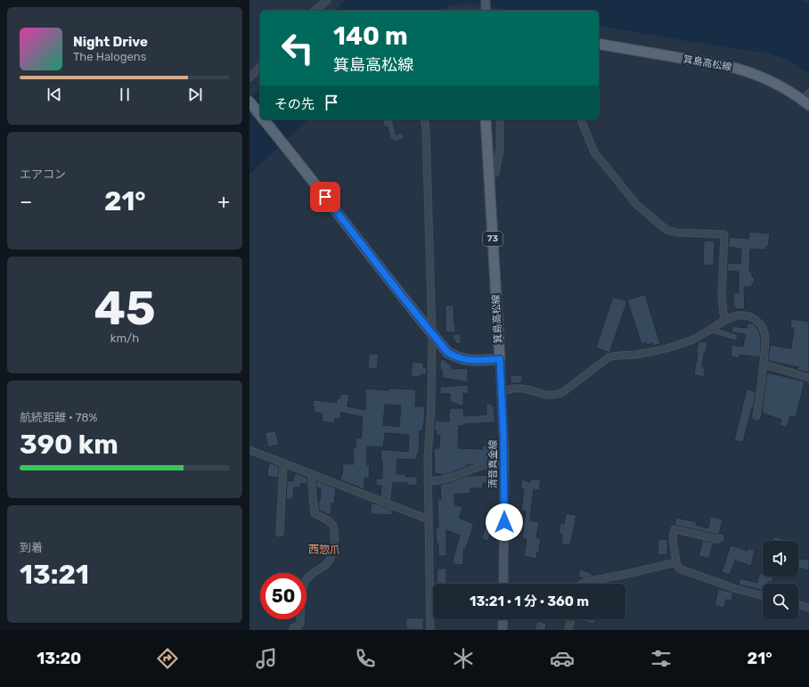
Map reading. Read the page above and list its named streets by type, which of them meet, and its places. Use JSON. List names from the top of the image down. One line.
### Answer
{"streets":{"main road":["箕島高松線","73","清音真金線"]},"crossings":[["箕島高松線","清音真金線"]],"districts":["西惣爪"],"page":{"turn":["140 m","箕島高松線"],"song":["Night Drive","The Halogens"],"then":"その先","tile":["エアコン",["45","km/h"],["航続距離 · 78%","390 km"],["到着","13:21"]],"heat":["−","21°","+"],"limit":"50","trip":"13:21 · 1 分 · 360 m","tabs":["13:20","21°"]}}
